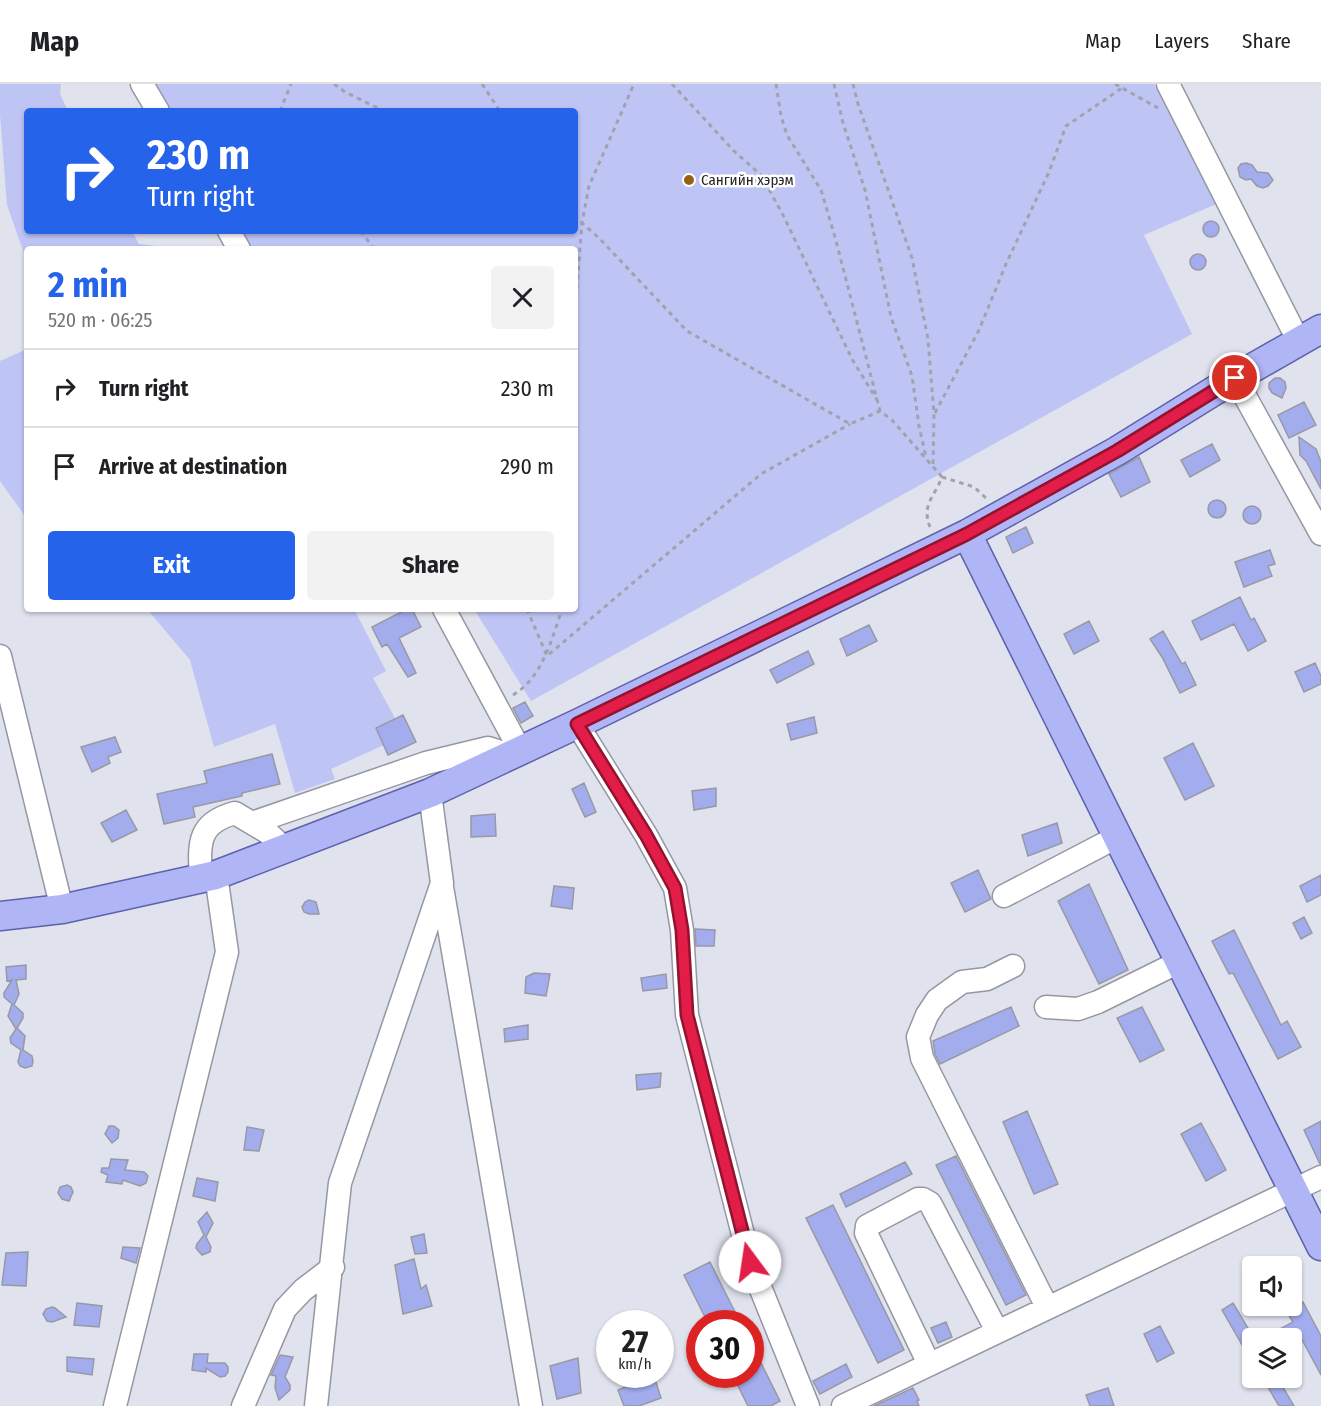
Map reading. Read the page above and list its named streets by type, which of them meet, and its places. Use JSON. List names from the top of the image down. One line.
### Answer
{"places":["Сангийн хэрэм"],"page":{"header":"Map","nav":["Map","Layers","Share"],"turn":["230 m","Turn right"],"heading":["2 min","520 m · 06:25"],"list":[{"name":"Turn right","value":"230 m"},{"name":"Arrive at destination","value":"290 m"}],"buttons":["Exit","Share"],"speed":"27 km/h","limit":"30"}}
